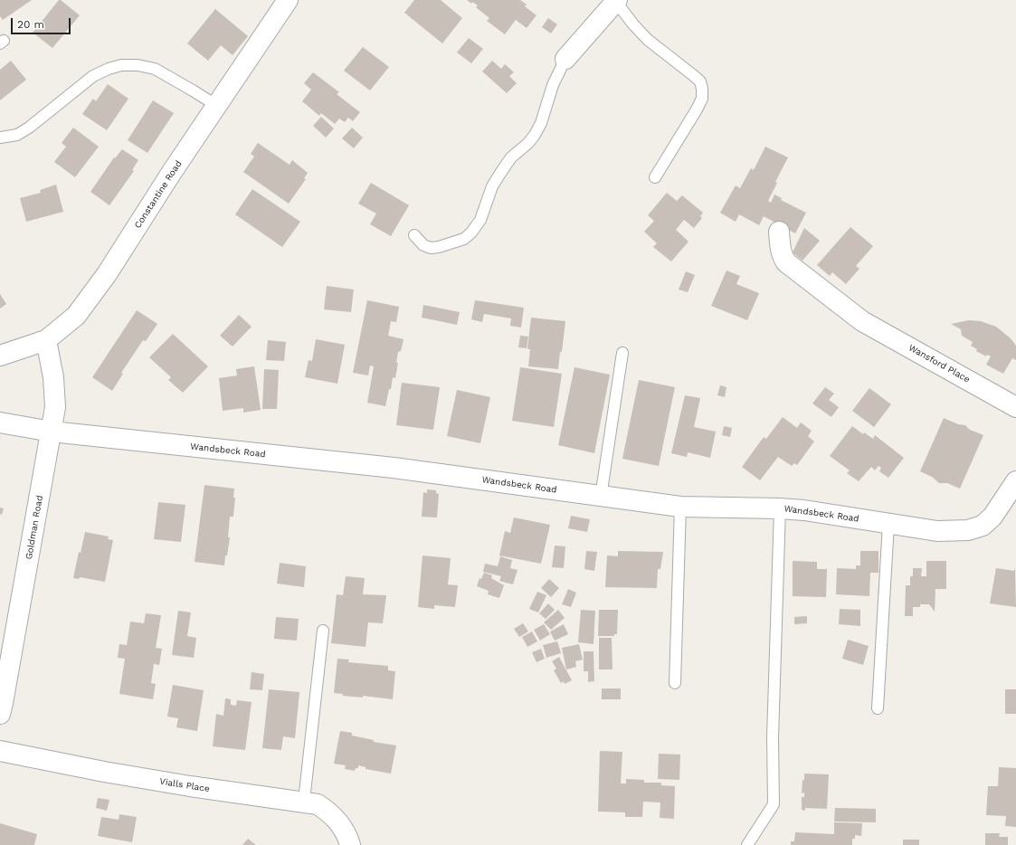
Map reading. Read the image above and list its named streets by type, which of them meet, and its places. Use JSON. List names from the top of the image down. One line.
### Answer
{"streets":{"street":["Constantine Road","Wansford Place","Wandsbeck Road","Goldman Road","Vialls Place"]},"crossings":[["Constantine Road","Goldman Road"],["Wandsbeck Road","Goldman Road"]],"scale_bar":"20 m"}
